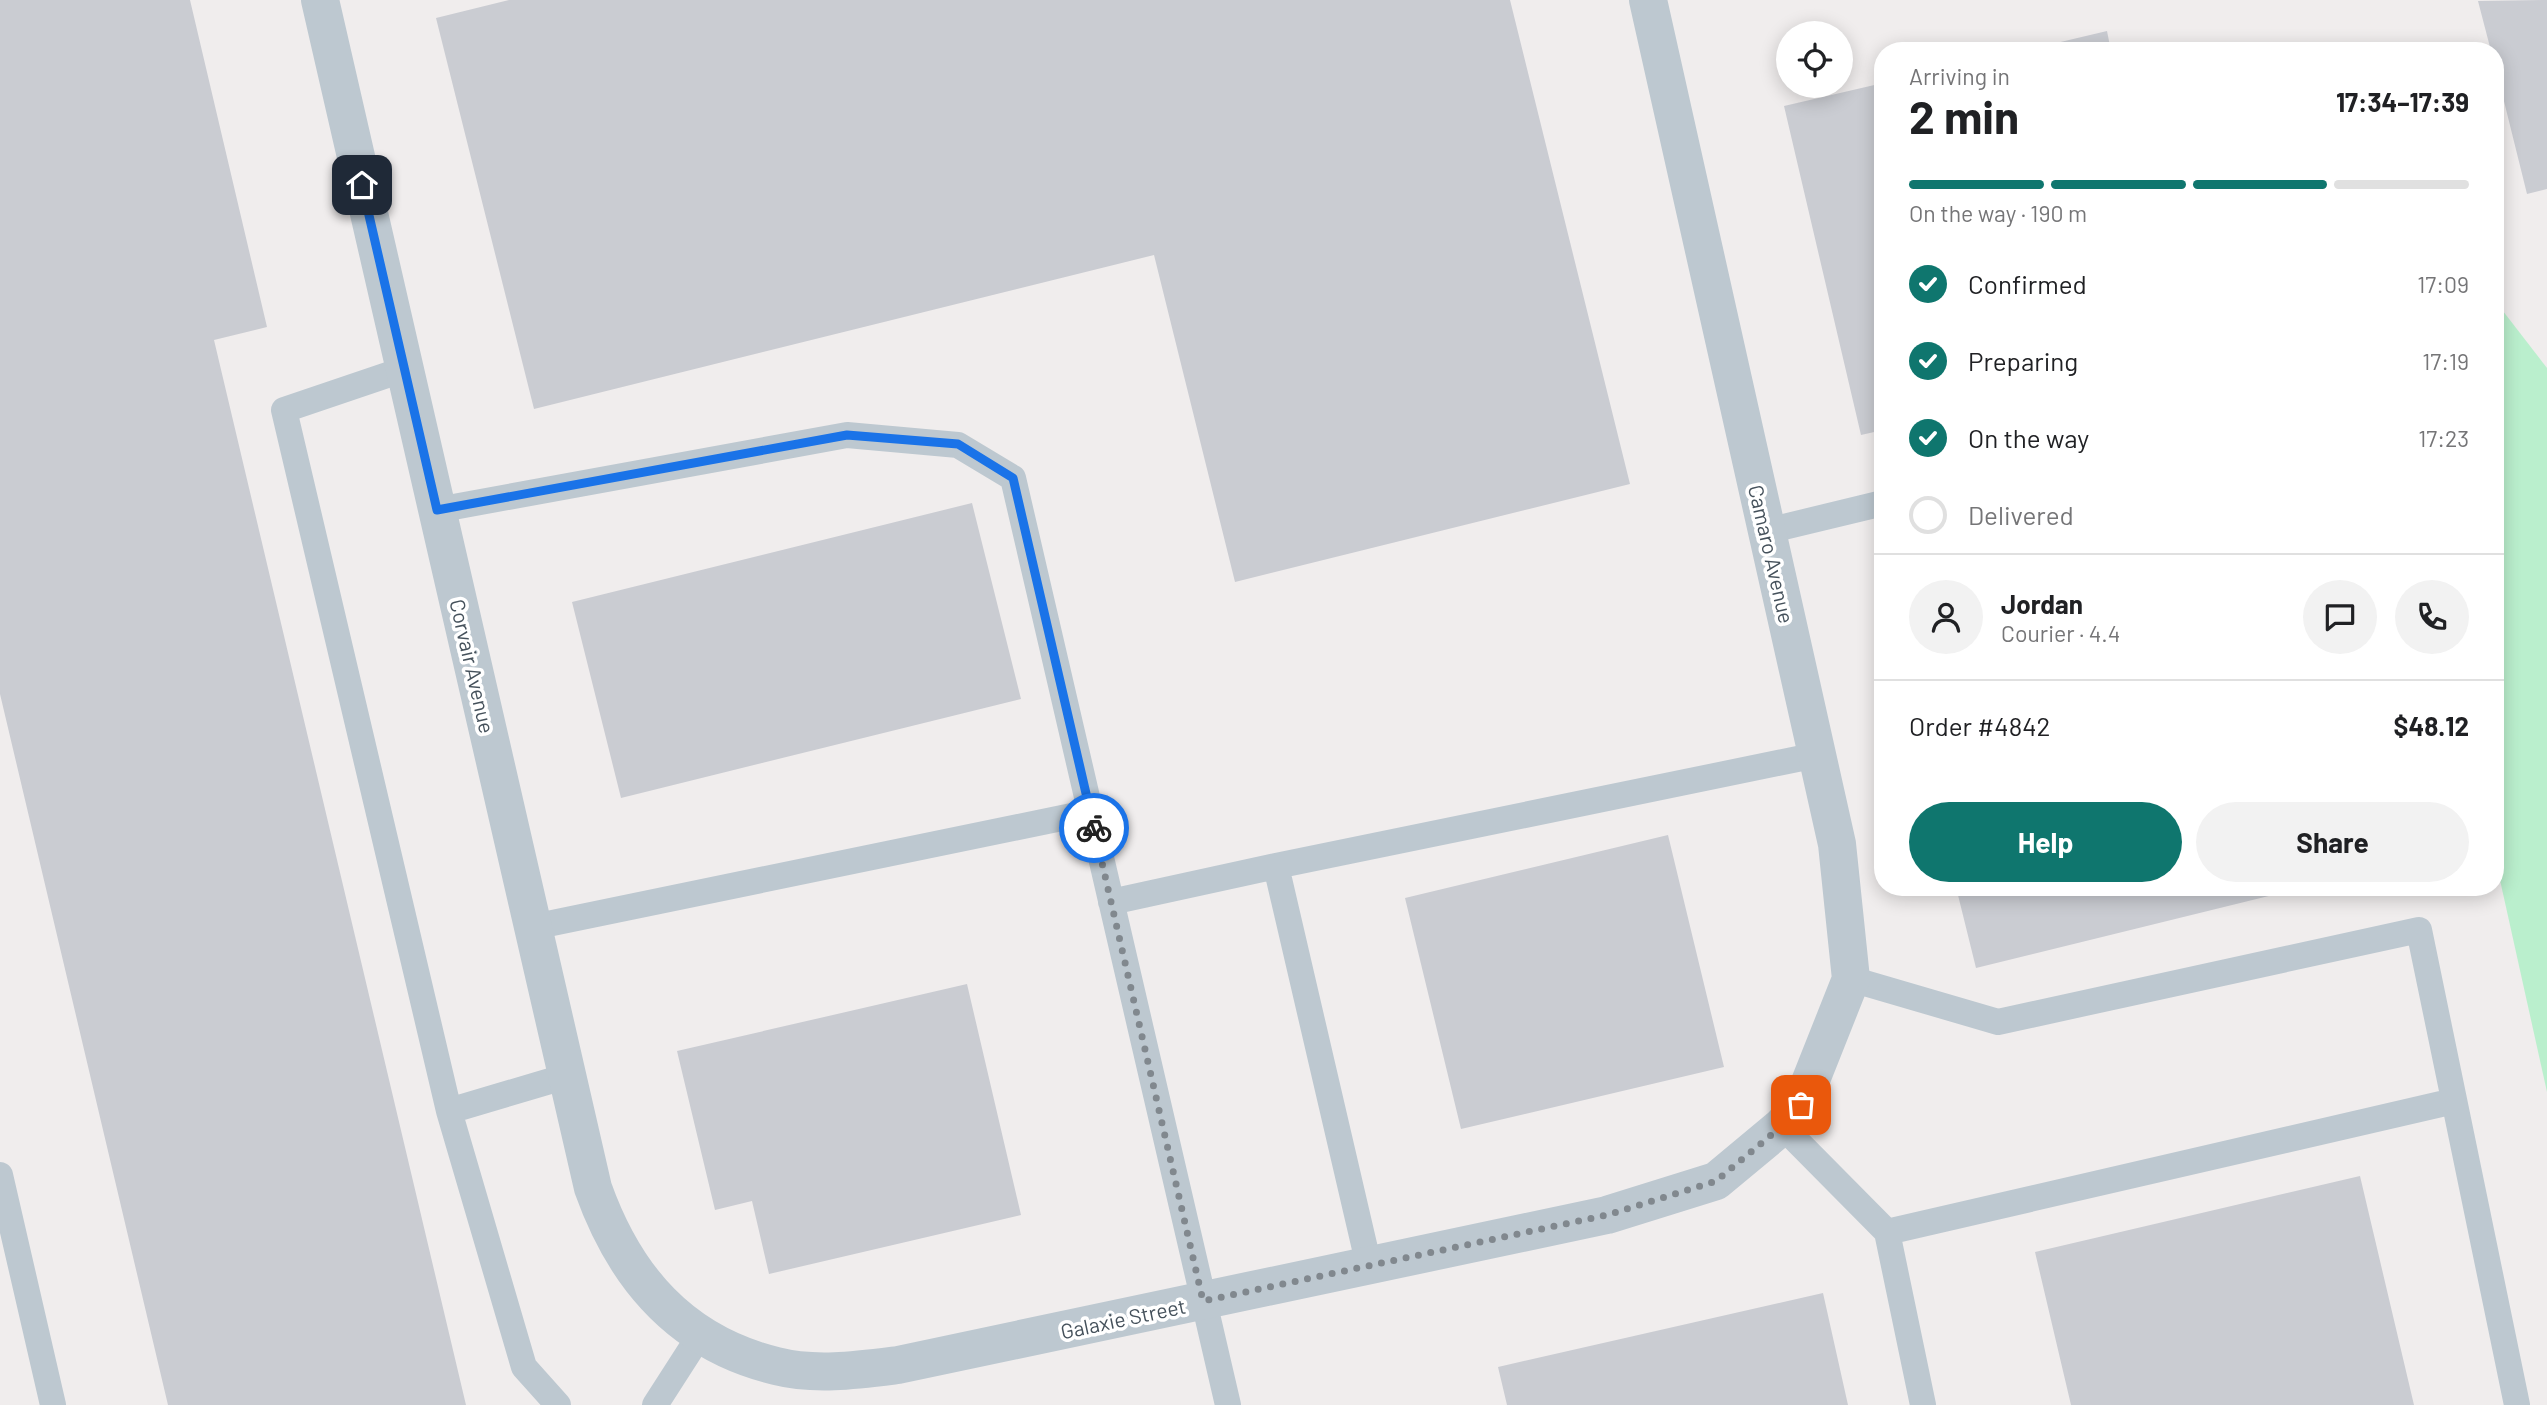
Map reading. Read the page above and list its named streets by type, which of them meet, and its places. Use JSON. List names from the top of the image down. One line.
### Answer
{"streets":{"street":["Camaro Avenue","Corvair Avenue","Galaxie Street"]},"crossings":[["Camaro Avenue","Galaxie Street"],["Corvair Avenue","Galaxie Street"]],"page":{"heading":["2 min","Arriving in","17:34–17:39"],"panel":["Jordan","Courier · 4.4","Order #4842","$48.12"],"bar":"On the way · 190 m","list":[["Confirmed","17:09"],["Preparing","17:19"],["On the way","17:23"],"Delivered"],"buttons":["Help","Share"]}}
